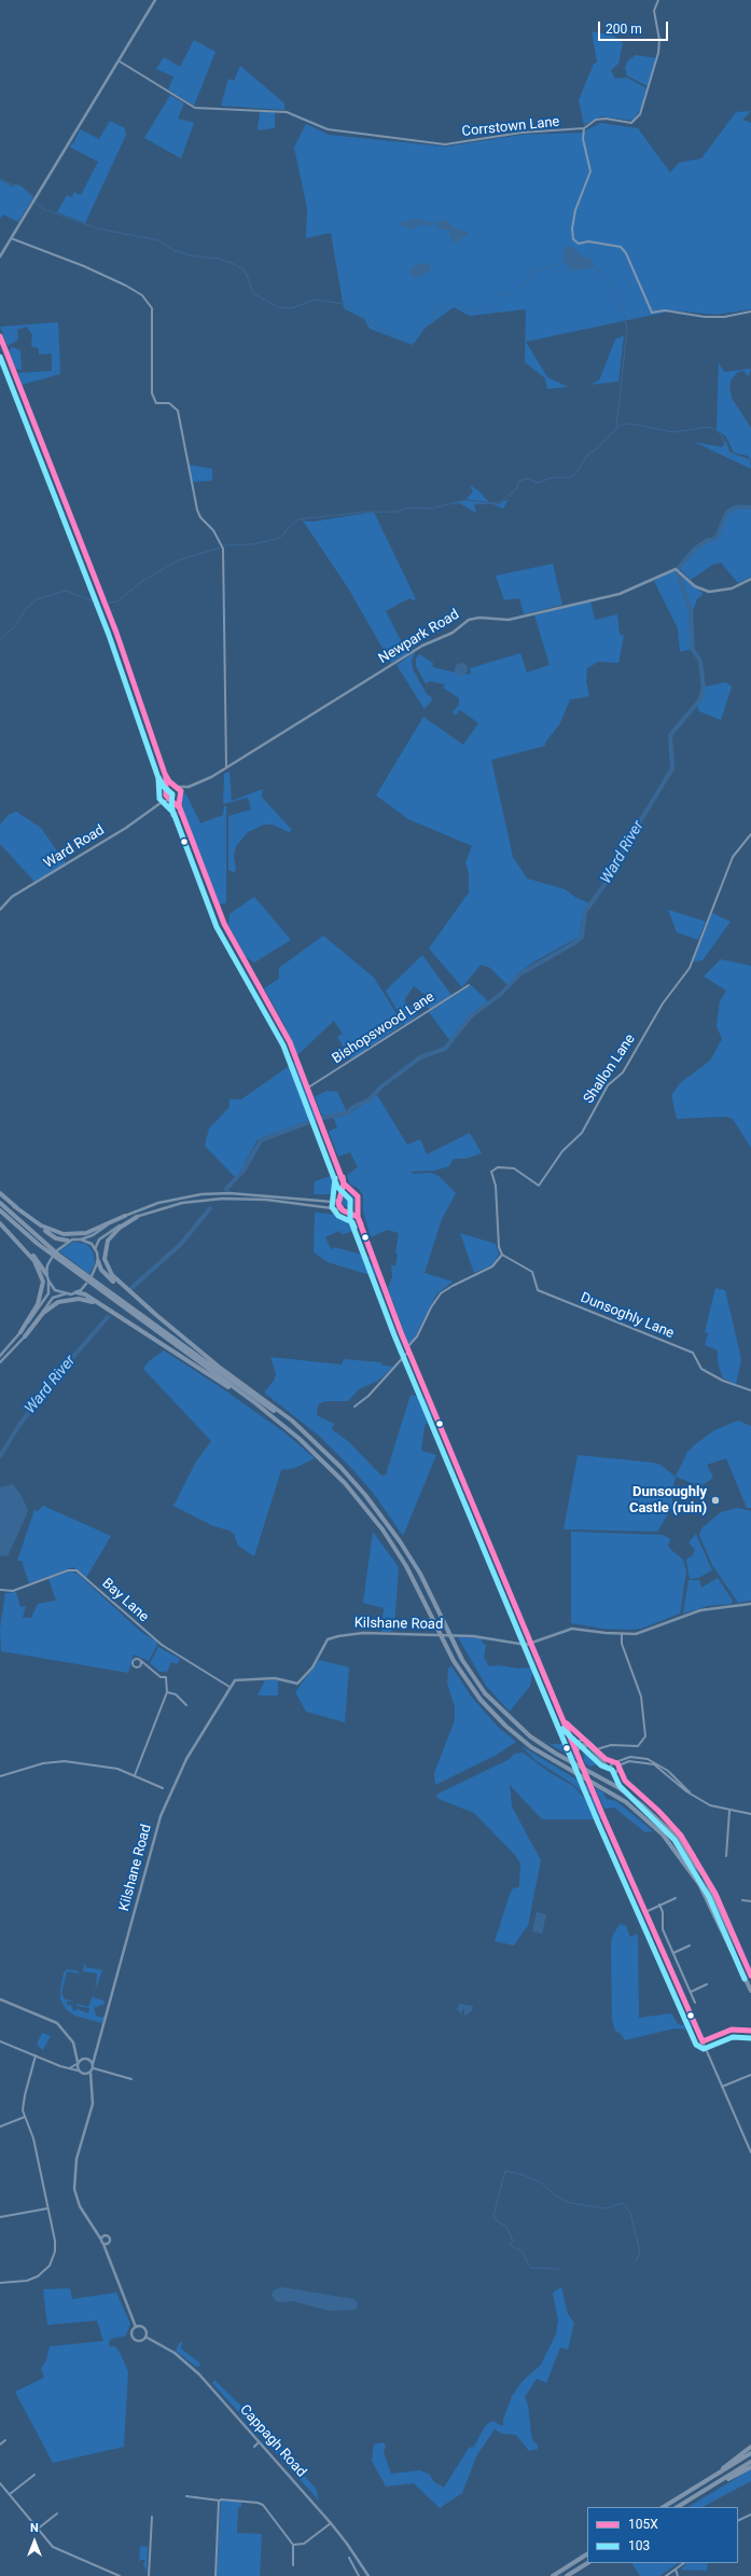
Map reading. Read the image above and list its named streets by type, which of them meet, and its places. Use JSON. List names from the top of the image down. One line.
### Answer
{"streets":{"main road":["Newpark Road","Ward Road","Kilshane Road","Cappagh Road"],"street":["Corrstown Lane","Bishopswood Lane","Shallon Lane","Dunsoghly Lane","Bay Lane"]},"crossings":[["Newpark Road","Ward Road"],["Shallon Lane","Dunsoghly Lane"],["Bay Lane","Kilshane Road"],["Kilshane Road","Cappagh Road"]],"water":["Ward River"],"places":["Dunsoughly Castle (ruin)"],"lines":["transit line 105X","transit line 103"],"legend":["105X","103"],"scale_bar":"200 m","north":"top"}
